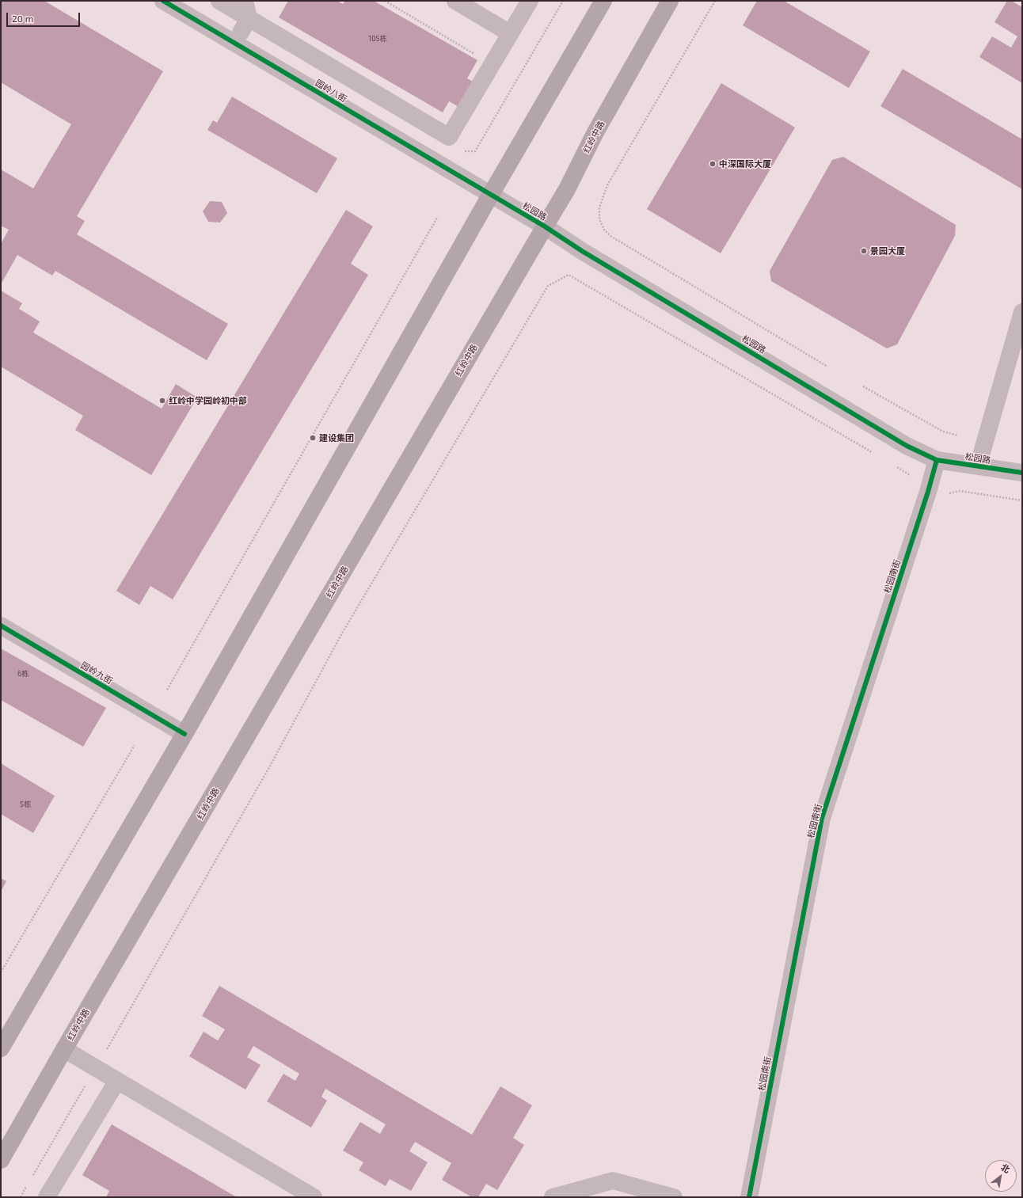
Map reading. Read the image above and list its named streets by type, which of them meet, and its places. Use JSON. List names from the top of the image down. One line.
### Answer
{"streets":{"main road":["红岭中路"],"street":["园岭八街","松园路","松园南街","园岭九街"]},"crossings":[["园岭八街","松园路"],["红岭中路","松园路"],["松园路","松园南街"]],"places":["中深国际大厦","景园大厦","红岭中学园岭初中部","建设集团"],"house_numbers":["105栋","6栋","5栋"],"scale_bar":"20 m","north":"top right"}
